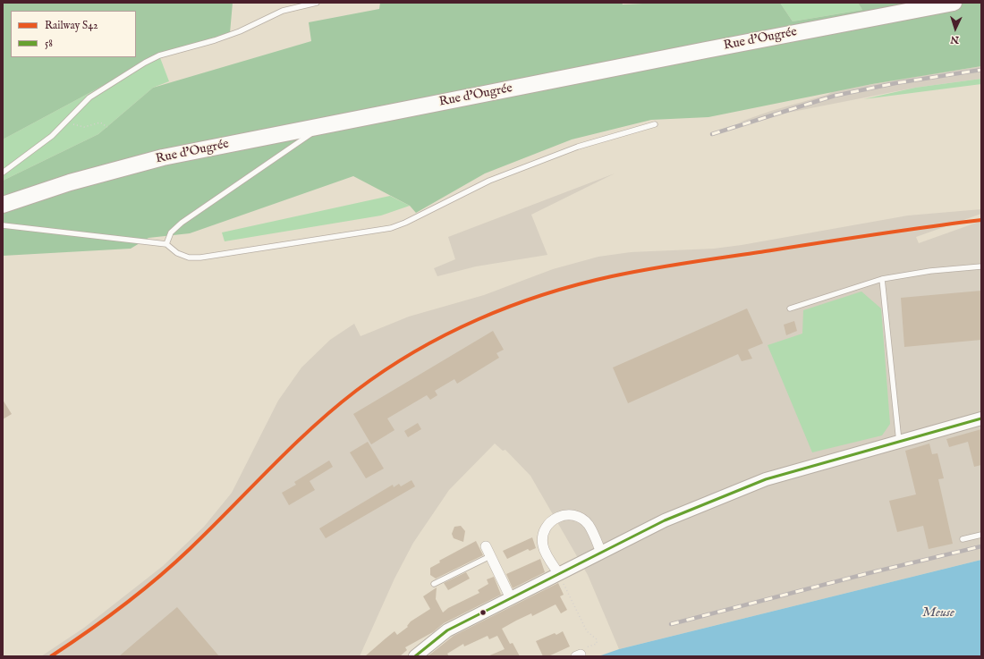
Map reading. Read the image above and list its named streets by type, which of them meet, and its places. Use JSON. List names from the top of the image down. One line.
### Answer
{"streets":{"main road":["Rue d'Ougrée"]},"water":["Meuse"],"lines":["rail line S42","transit line 58"],"legend":["Railway S42","58"],"north":"bottom"}
